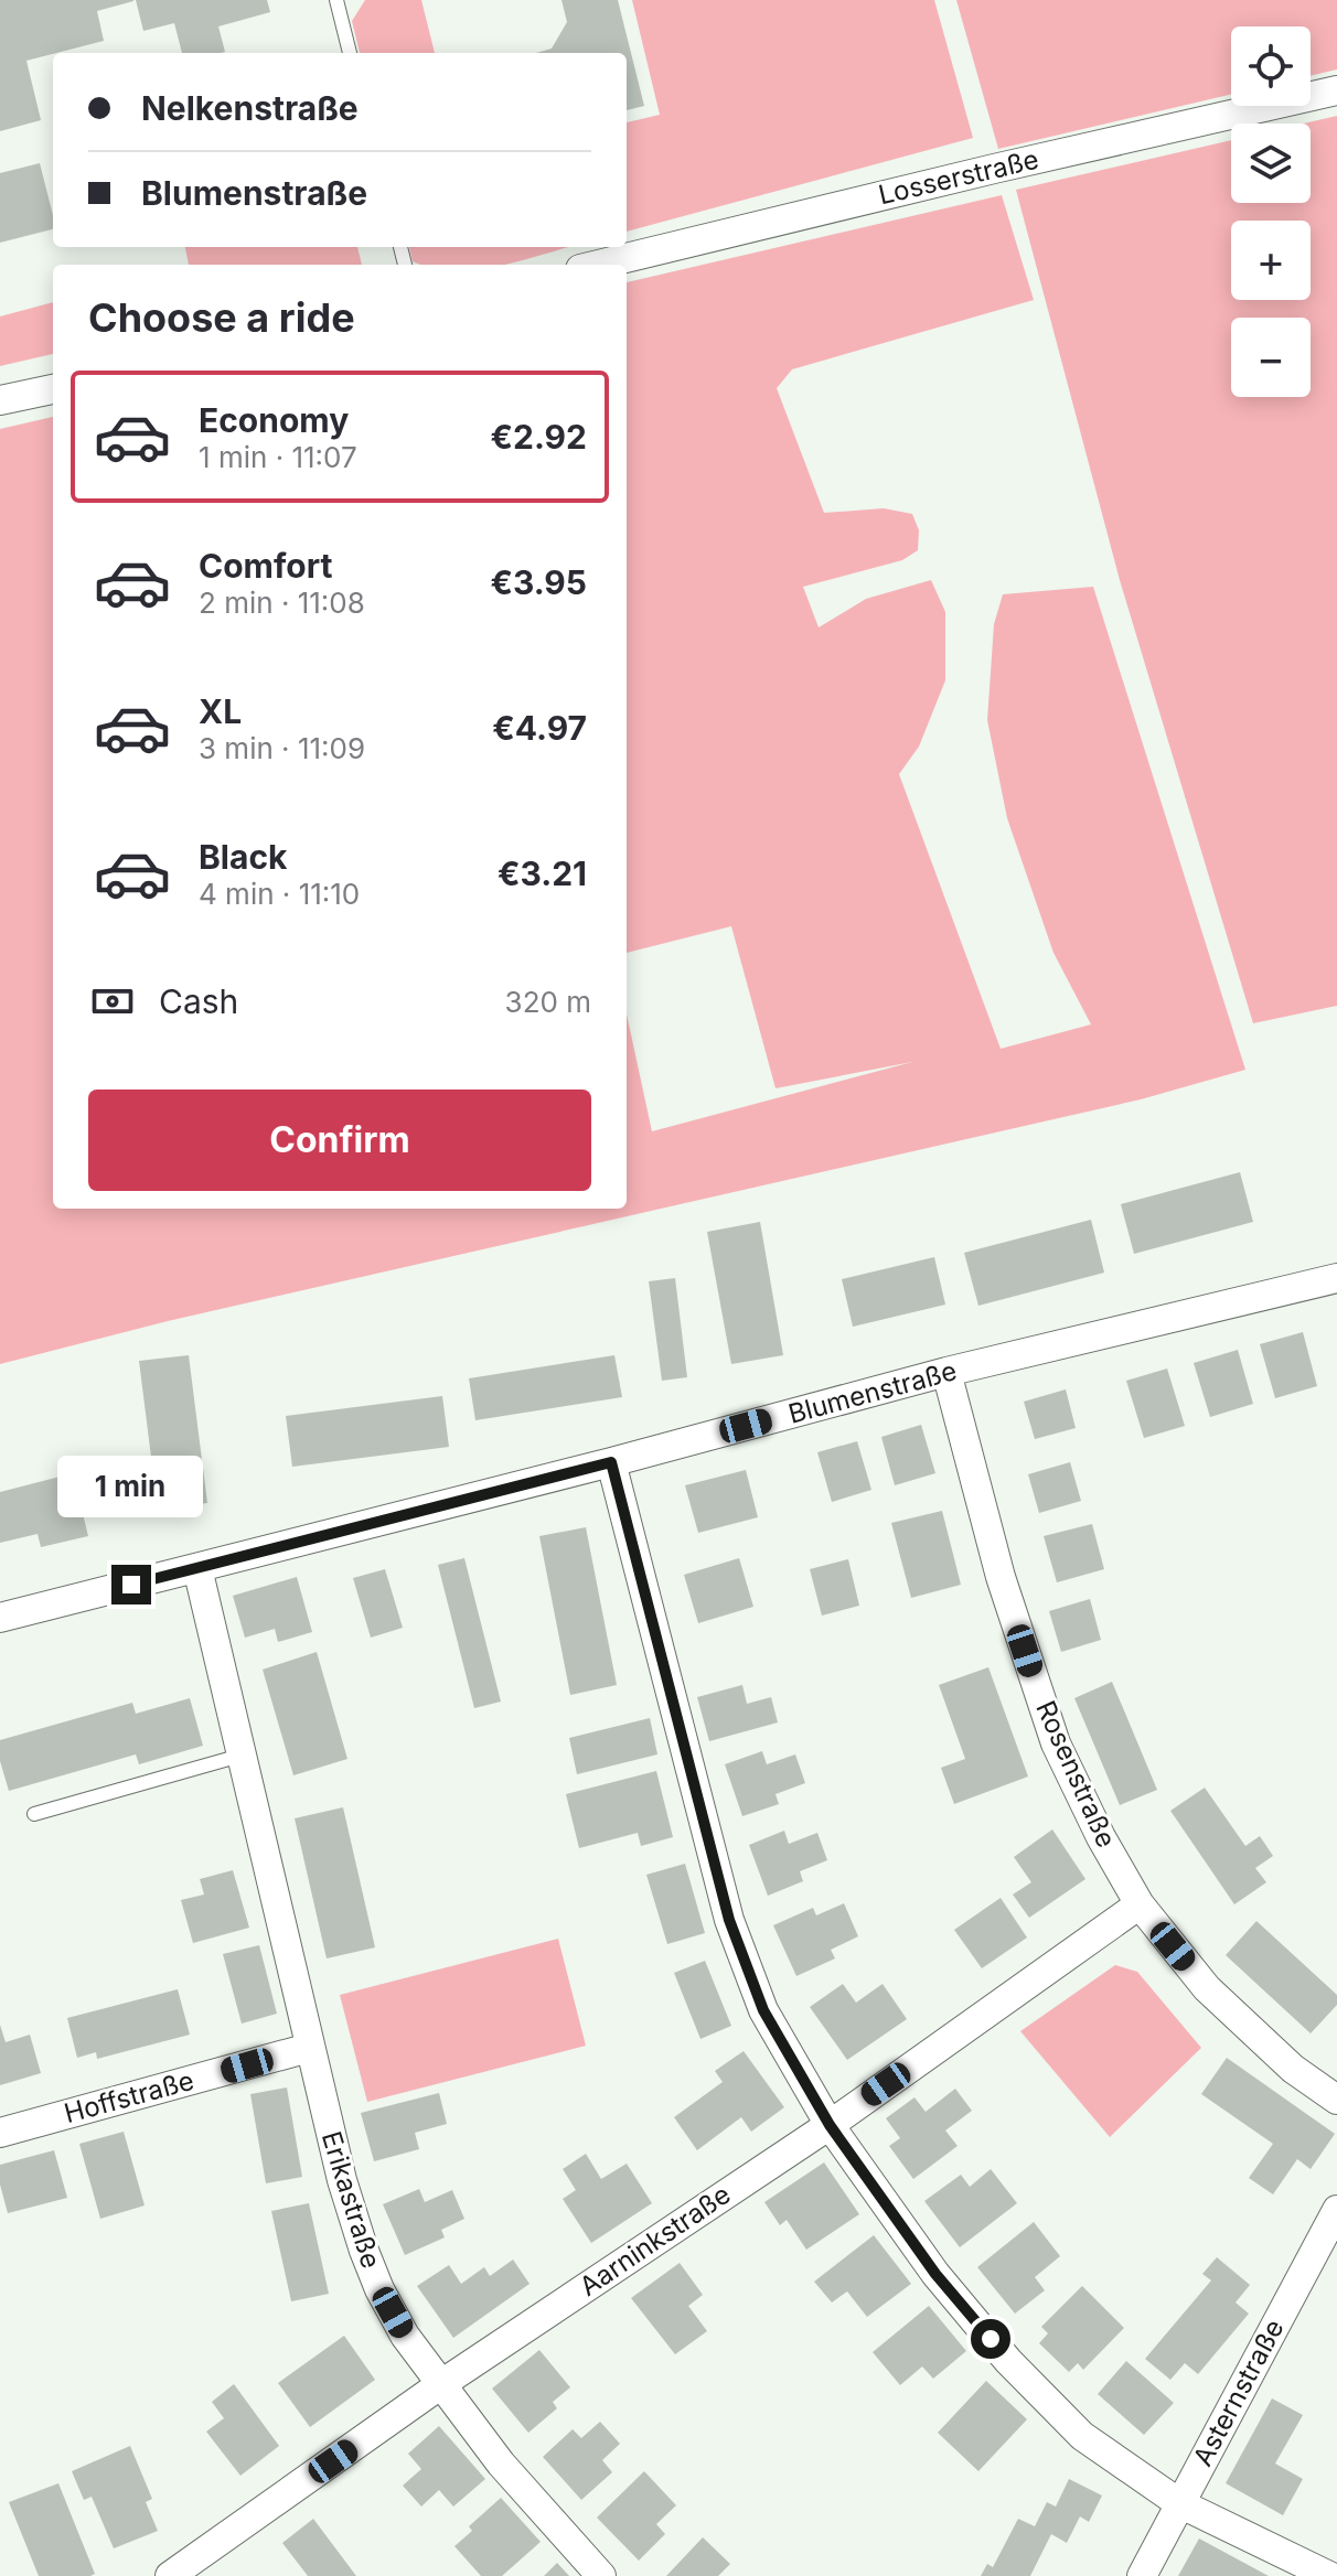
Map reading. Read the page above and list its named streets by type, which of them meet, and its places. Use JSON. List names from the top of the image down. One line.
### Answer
{"streets":{"street":["Losserstraße","Blumenstraße","Rosenstraße","Hoffstraße","Erikastraße","Aarninkstraße","Asternstraße"]},"crossings":[["Blumenstraße","Rosenstraße"],["Blumenstraße","Erikastraße"],["Rosenstraße","Aarninkstraße"],["Hoffstraße","Erikastraße"],["Erikastraße","Aarninkstraße"]],"page":{"map_buttons":["+","−"],"banner":["Nelkenstraße","Blumenstraße"],"heading":"Choose a ride","list":[{"name":"Economy","note":"1 min · 11:07","value":"€2.92"},{"name":"Comfort","note":"2 min · 11:08","value":"€3.95"},{"name":"XL","note":"3 min · 11:09","value":"€4.97"},{"name":"Black","note":"4 min · 11:10","value":"€3.21"}],"pay":["Cash","320 m"],"buttons":"Confirm","bubble":"1 min"}}
